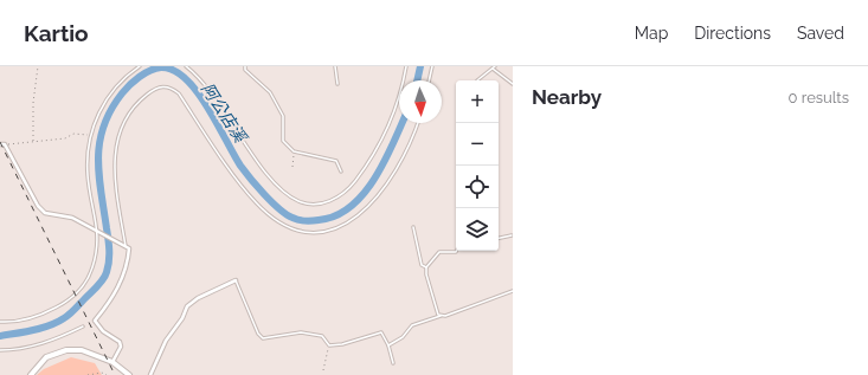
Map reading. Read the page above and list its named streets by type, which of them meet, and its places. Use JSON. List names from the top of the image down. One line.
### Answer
{"water":["阿公店溪"],"north":"bottom","page":{"header":"Kartio","nav":["Map","Directions","Saved"],"heading":["Nearby","0 results"],"map_buttons":["+","−"]}}
